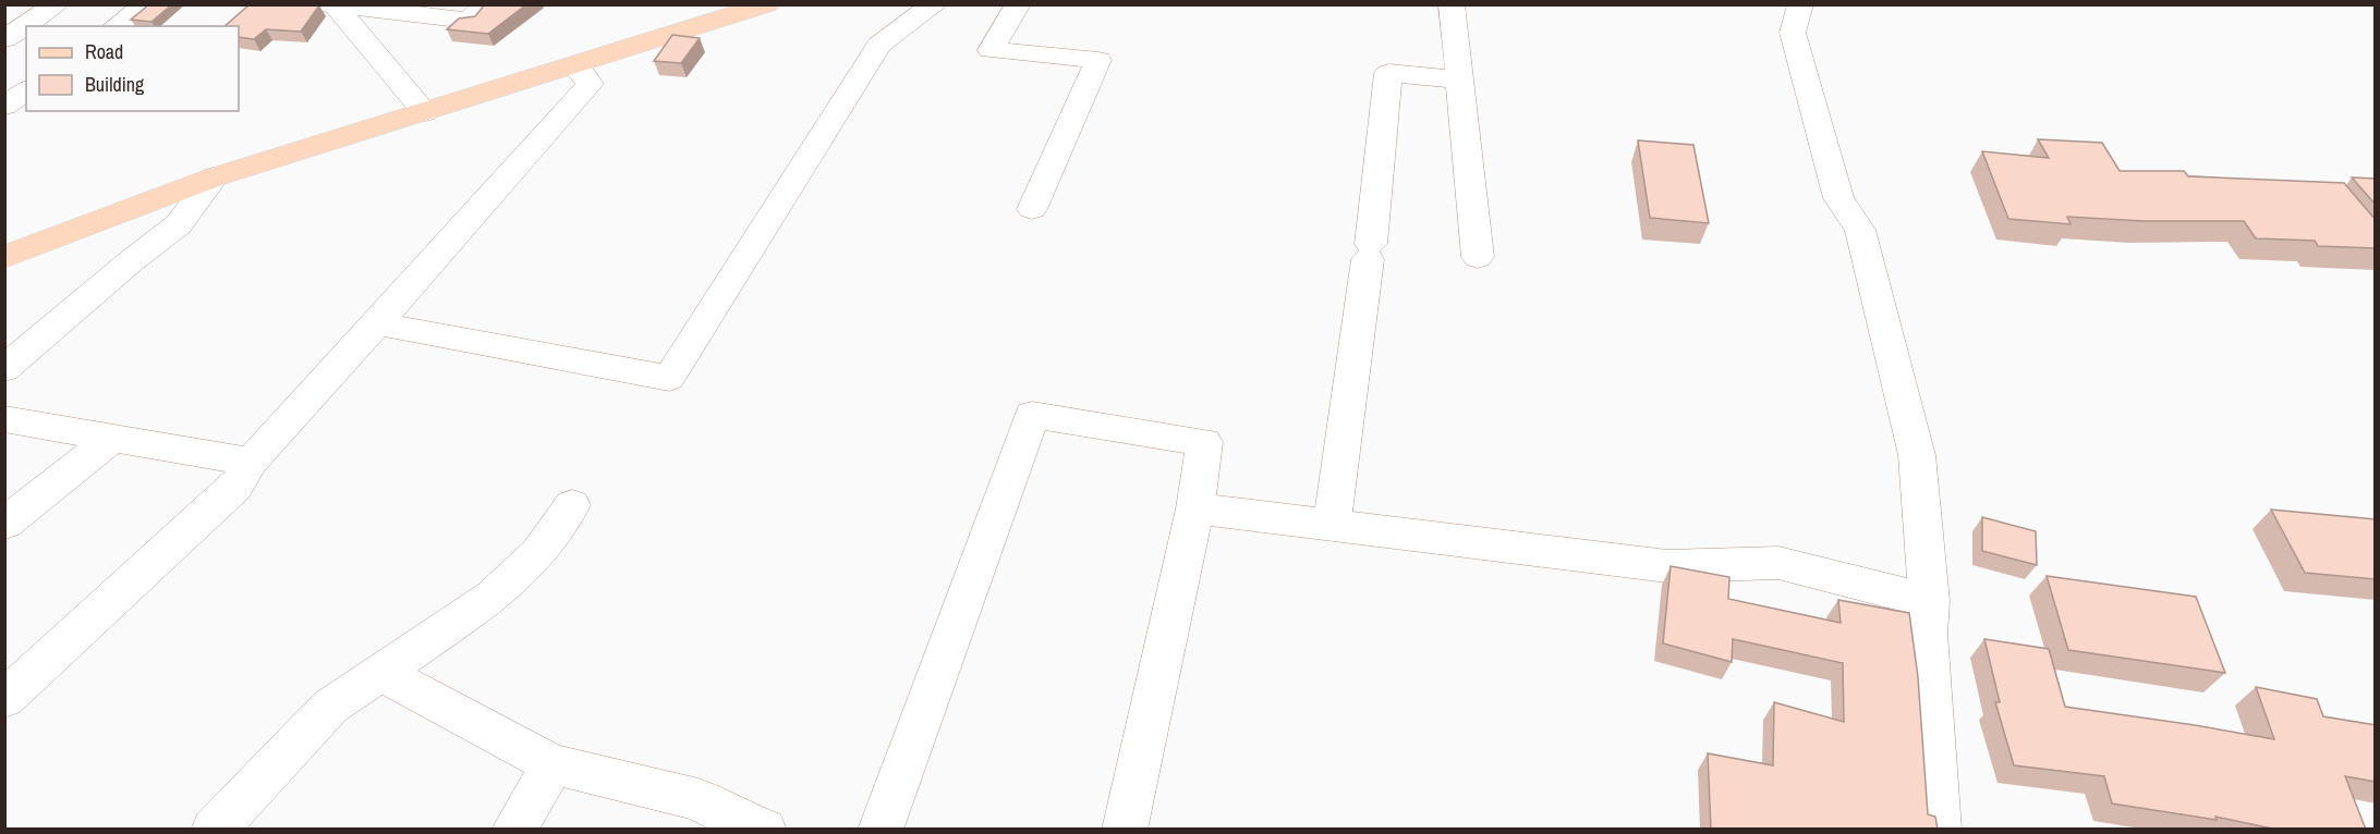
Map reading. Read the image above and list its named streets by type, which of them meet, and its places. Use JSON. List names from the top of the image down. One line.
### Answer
{"legend":["Road","Building"]}
